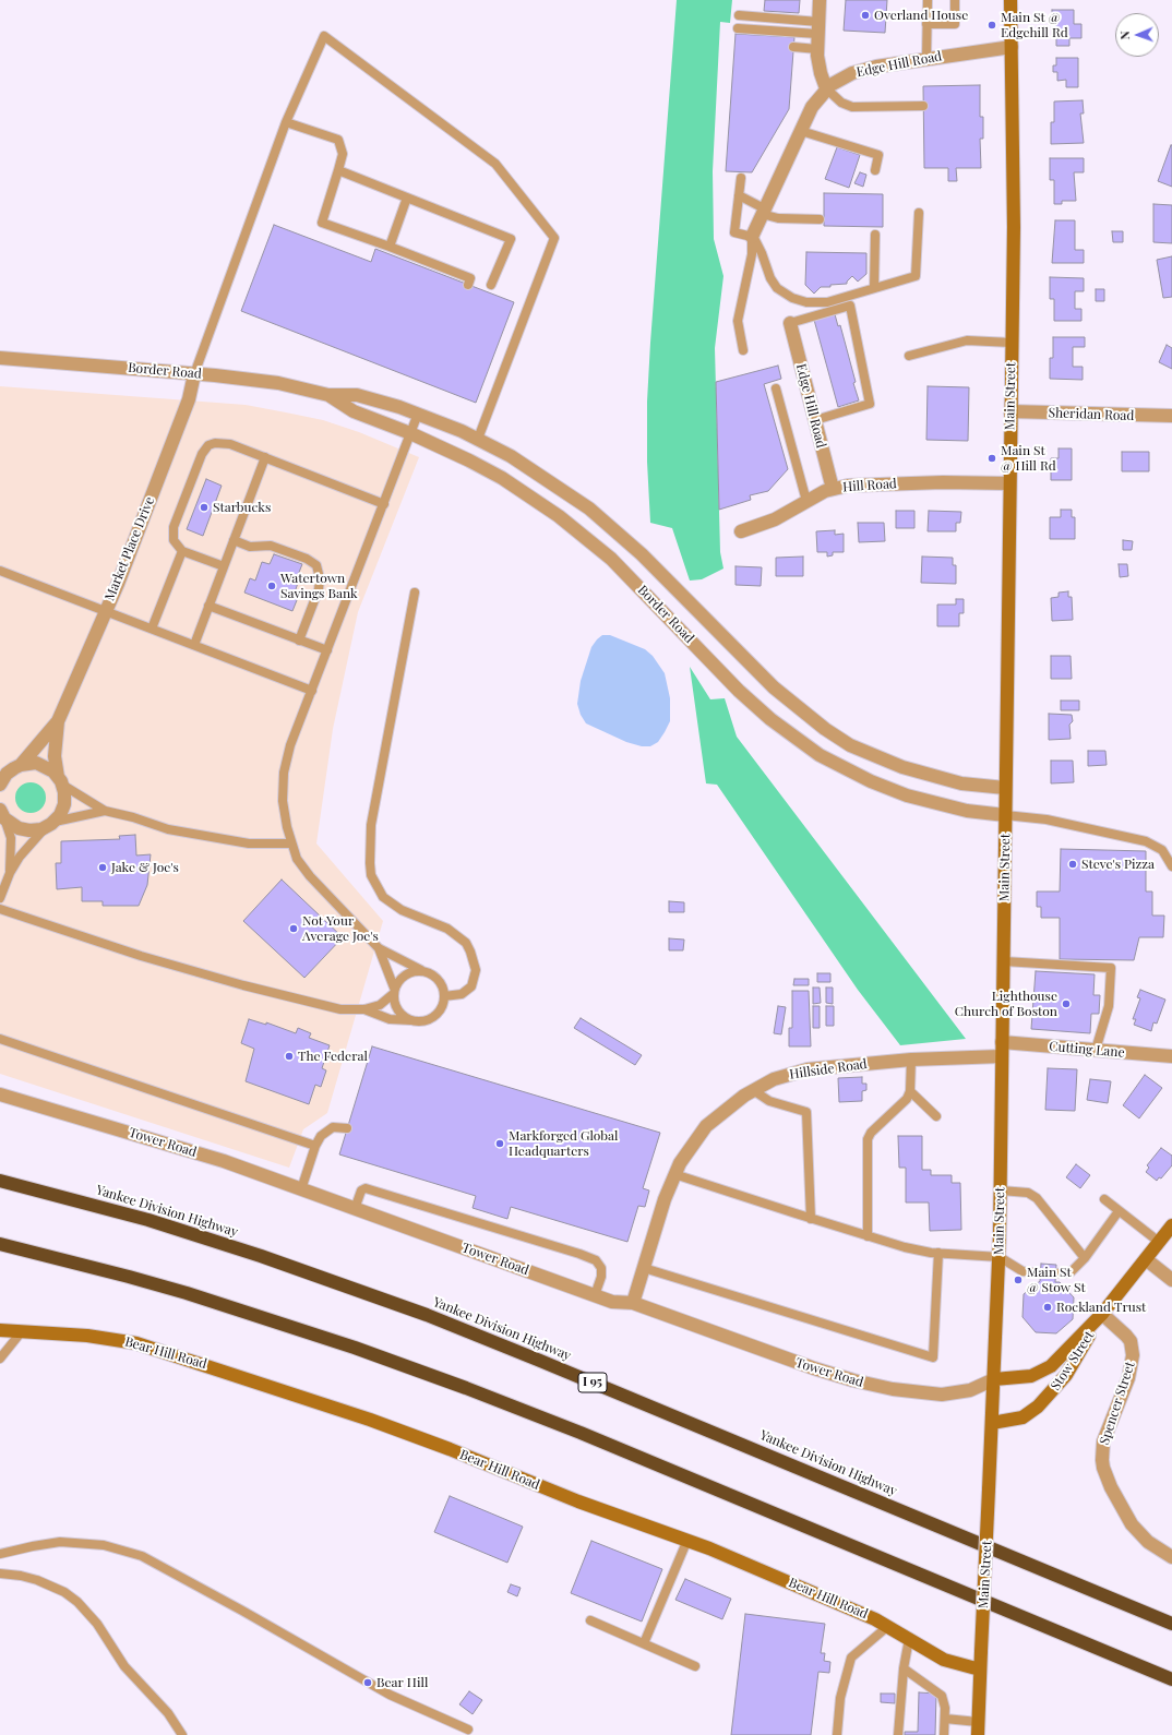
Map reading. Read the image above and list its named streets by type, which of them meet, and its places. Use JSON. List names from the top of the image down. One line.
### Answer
{"streets":{"highway":["Yankee Division Highway","I 95"],"main road":["Main Street","Bear Hill Road","Stow Street"],"street":["Edge Hill Road","Border Road","Sheridan Road","Hill Road","Market Place Drive","Cutting Lane","Hillside Road","Tower Road","Spencer Street"]},"crossings":[["Edge Hill Road","Main Street"],["Edge Hill Road","Hill Road"],["Border Road","Main Street"],["Border Road","Market Place Drive"],["Main Street","Sheridan Road"],["Main Street","Hill Road"],["Main Street","Cutting Lane"],["Main Street","Hillside Road"],["Main Street","Tower Road"],["Main Street","Bear Hill Road"],["Main Street","Stow Street"],["Hillside Road","Tower Road"],["Tower Road","Stow Street"],["Stow Street","Spencer Street"]],"places":["Overland House","Main St @ Edgehill Rd","Main St @ Hill Rd","Starbucks","Watertown Savings Bank","Steve's Pizza","Jake & Joe's","Not Your Average Joe's","Lighthouse Church of Boston","The Federal","Markforged Global Headquarters","Main St @ Stow St","Rockland Trust","Bear Hill"],"north":"left"}
